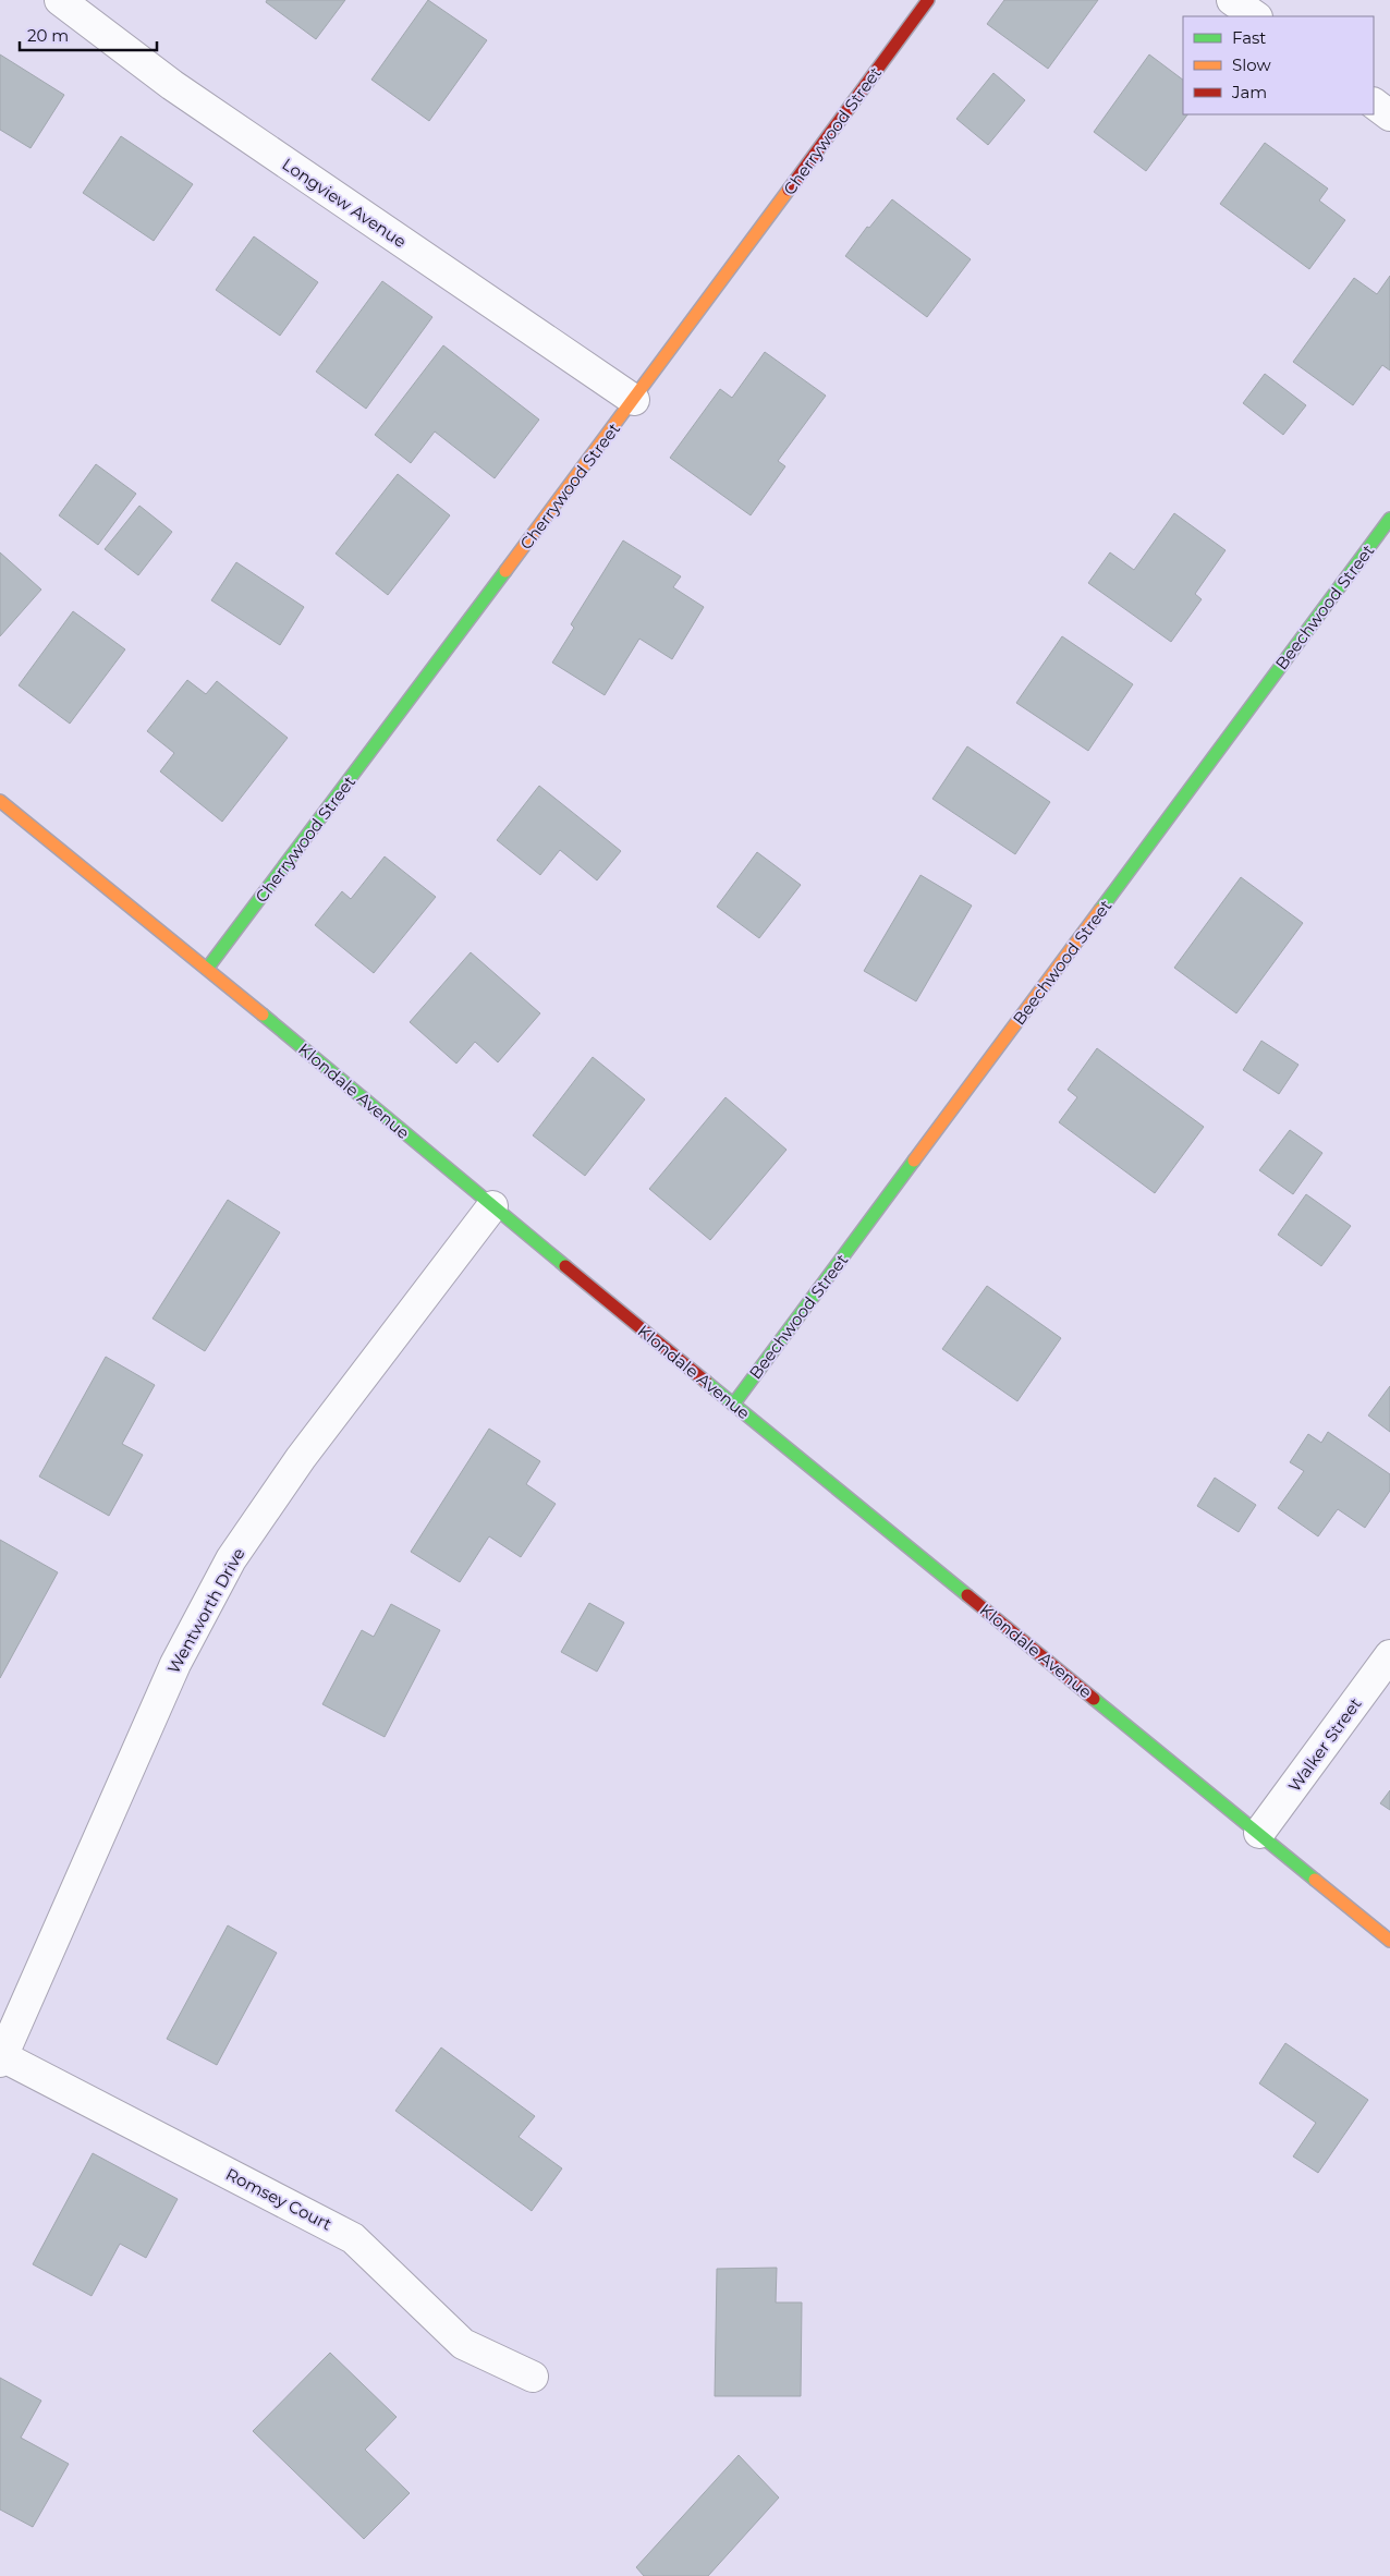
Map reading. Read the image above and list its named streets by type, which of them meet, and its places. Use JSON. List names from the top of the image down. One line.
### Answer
{"streets":{"street":["Cherrywood Street","Longview Avenue","Beechwood Street","Klondale Avenue","Wentworth Drive","Walker Street","Romsey Court"]},"crossings":[["Cherrywood Street","Longview Avenue"],["Cherrywood Street","Klondale Avenue"],["Beechwood Street","Klondale Avenue"],["Klondale Avenue","Wentworth Drive"],["Klondale Avenue","Walker Street"],["Wentworth Drive","Romsey Court"]],"legend":["Fast","Slow","Jam"],"scale_bar":"20 m"}
